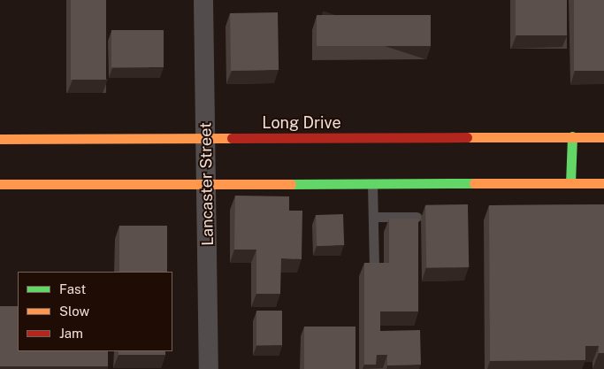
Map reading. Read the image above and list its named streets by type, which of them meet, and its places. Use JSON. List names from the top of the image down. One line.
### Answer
{"streets":{"main road":["Long Drive"],"street":["Lancaster Street"]},"crossings":[["Long Drive","Lancaster Street"]],"legend":["Fast","Slow","Jam"]}
